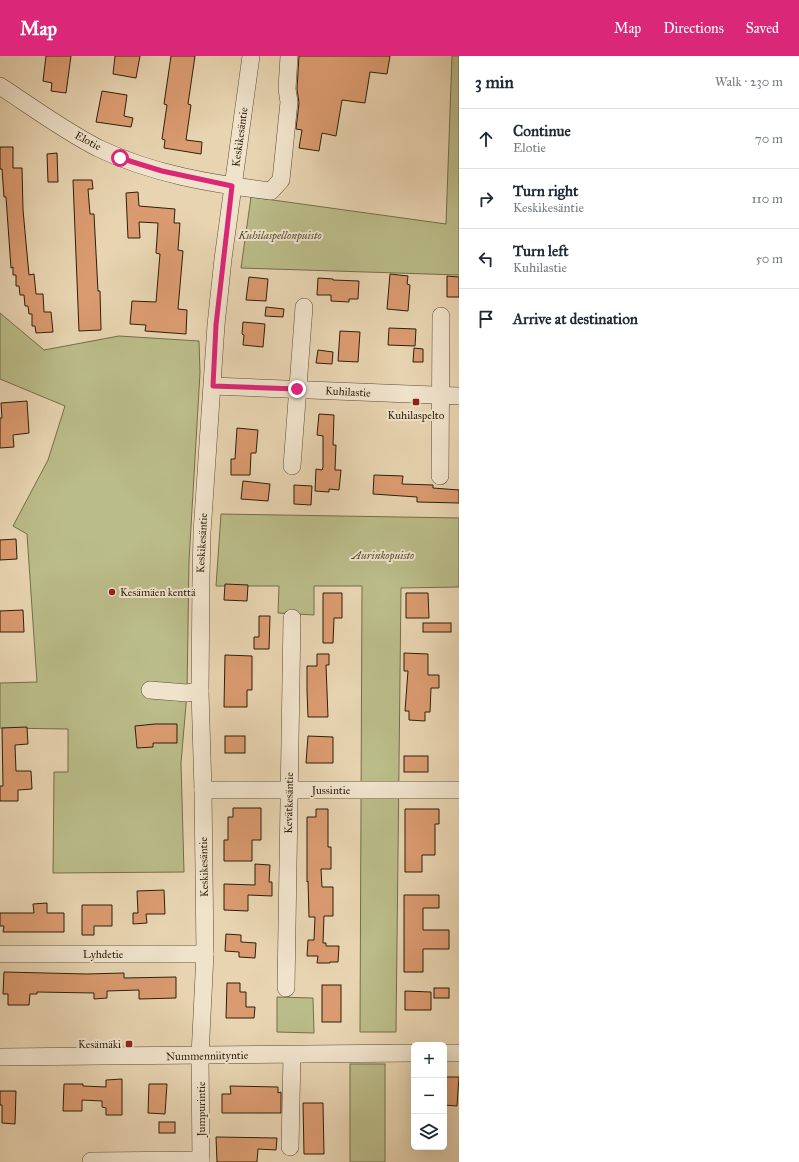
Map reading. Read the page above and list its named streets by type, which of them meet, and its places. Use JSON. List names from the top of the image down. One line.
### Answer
{"streets":{"street":["Keskikesäntie","Elotie","Kuhilastie","Jussintie","Kevätkesäntie","Lyhdetie","Nummenniityntie","Jumpurintie"]},"crossings":[["Keskikesäntie","Elotie"],["Keskikesäntie","Kuhilastie"],["Keskikesäntie","Jussintie"],["Keskikesäntie","Lyhdetie"],["Keskikesäntie","Nummenniityntie"],["Keskikesäntie","Jumpurintie"],["Jussintie","Kevätkesäntie"],["Nummenniityntie","Jumpurintie"]],"parks":["Kuhilaspellonpuisto","Aurinkopuisto"],"places":{"transit":["Kuhilaspelto","Kesämäki"],"other":["Kesämäen kenttä"]},"page":{"header":"Map","nav":["Map","Directions","Saved"],"heading":["3 min","Walk · 230 m"],"list":[["Continue","Elotie","70 m"],["Turn right","Keskikesäntie","110 m"],["Turn left","Kuhilastie","50 m"],"Arrive at destination"],"map_buttons":["+","−"]}}
